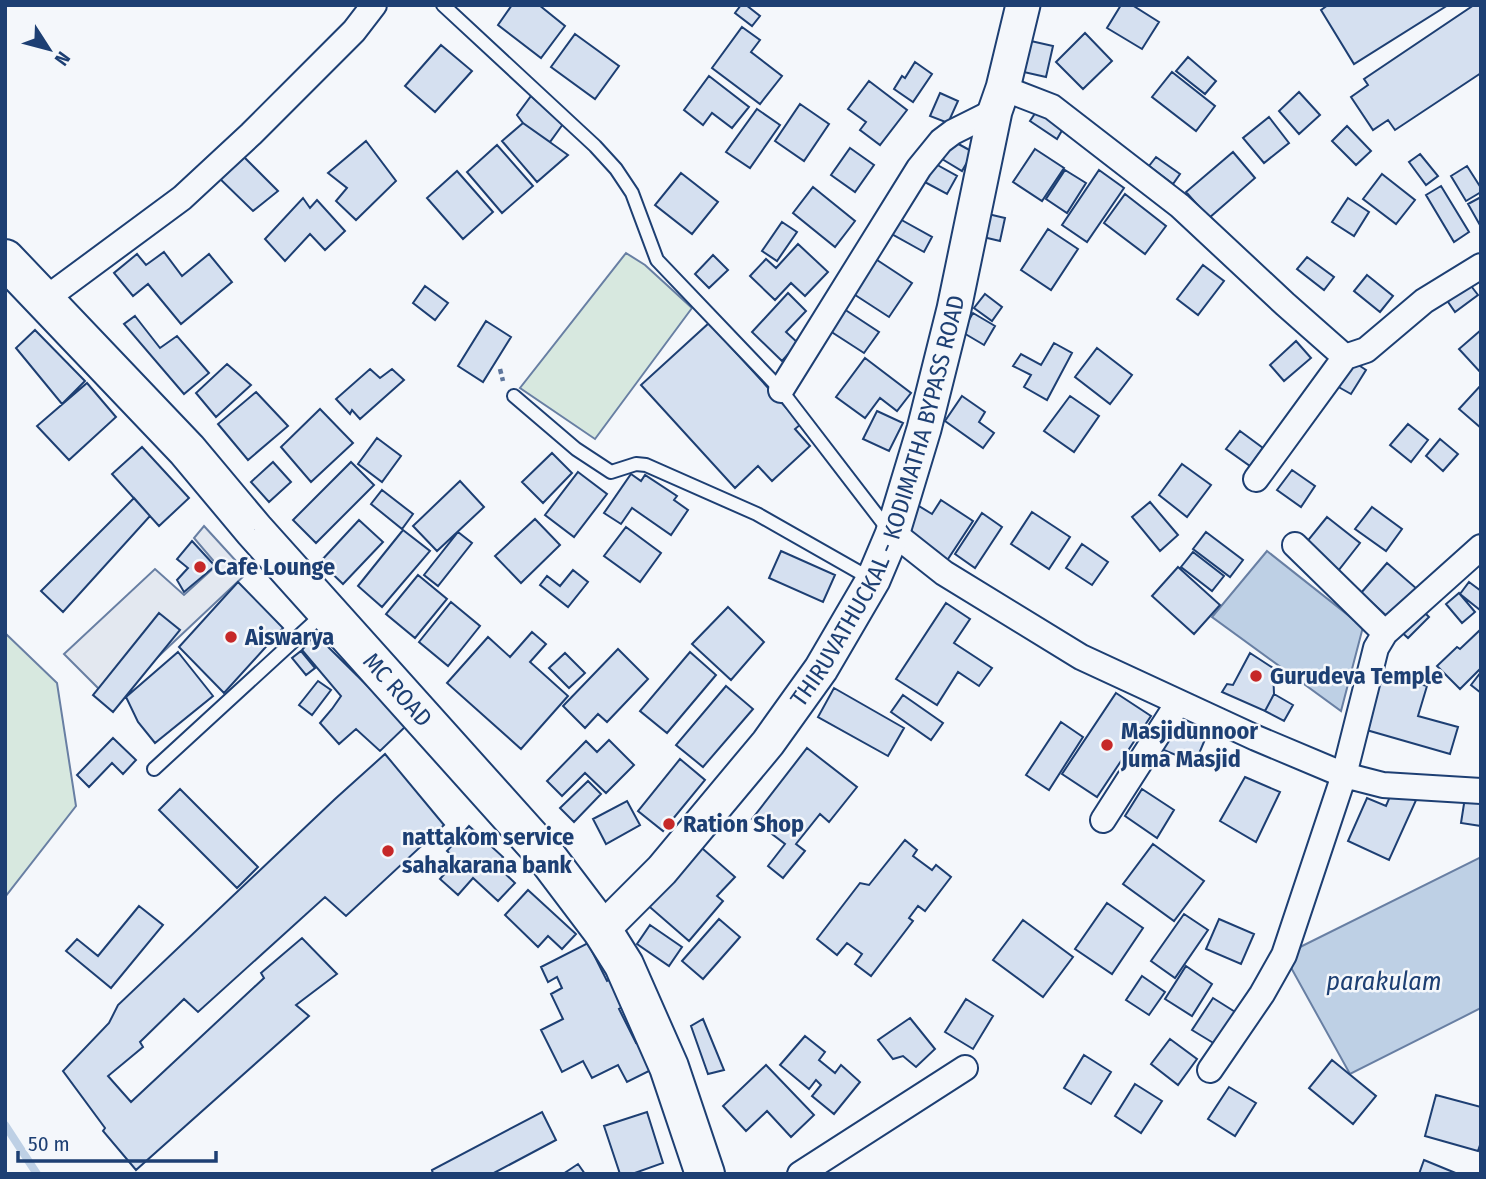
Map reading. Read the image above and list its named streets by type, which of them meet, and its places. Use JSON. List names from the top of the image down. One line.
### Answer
{"streets":{"highway":["MC ROAD"],"main road":["THIRUVATHUCKAL - KODIMATHA BYPASS ROAD"]},"crossings":[["THIRUVATHUCKAL - KODIMATHA BYPASS ROAD","MC ROAD"]],"water":["parakulam"],"places":["Cafe Lounge","Aiswarya","Gurudeva Temple","Masjidunnoor Juma Masjid","Ration Shop","nattakom service sahakarana bank"],"scale_bar":"50 m","north":"bottom right"}
